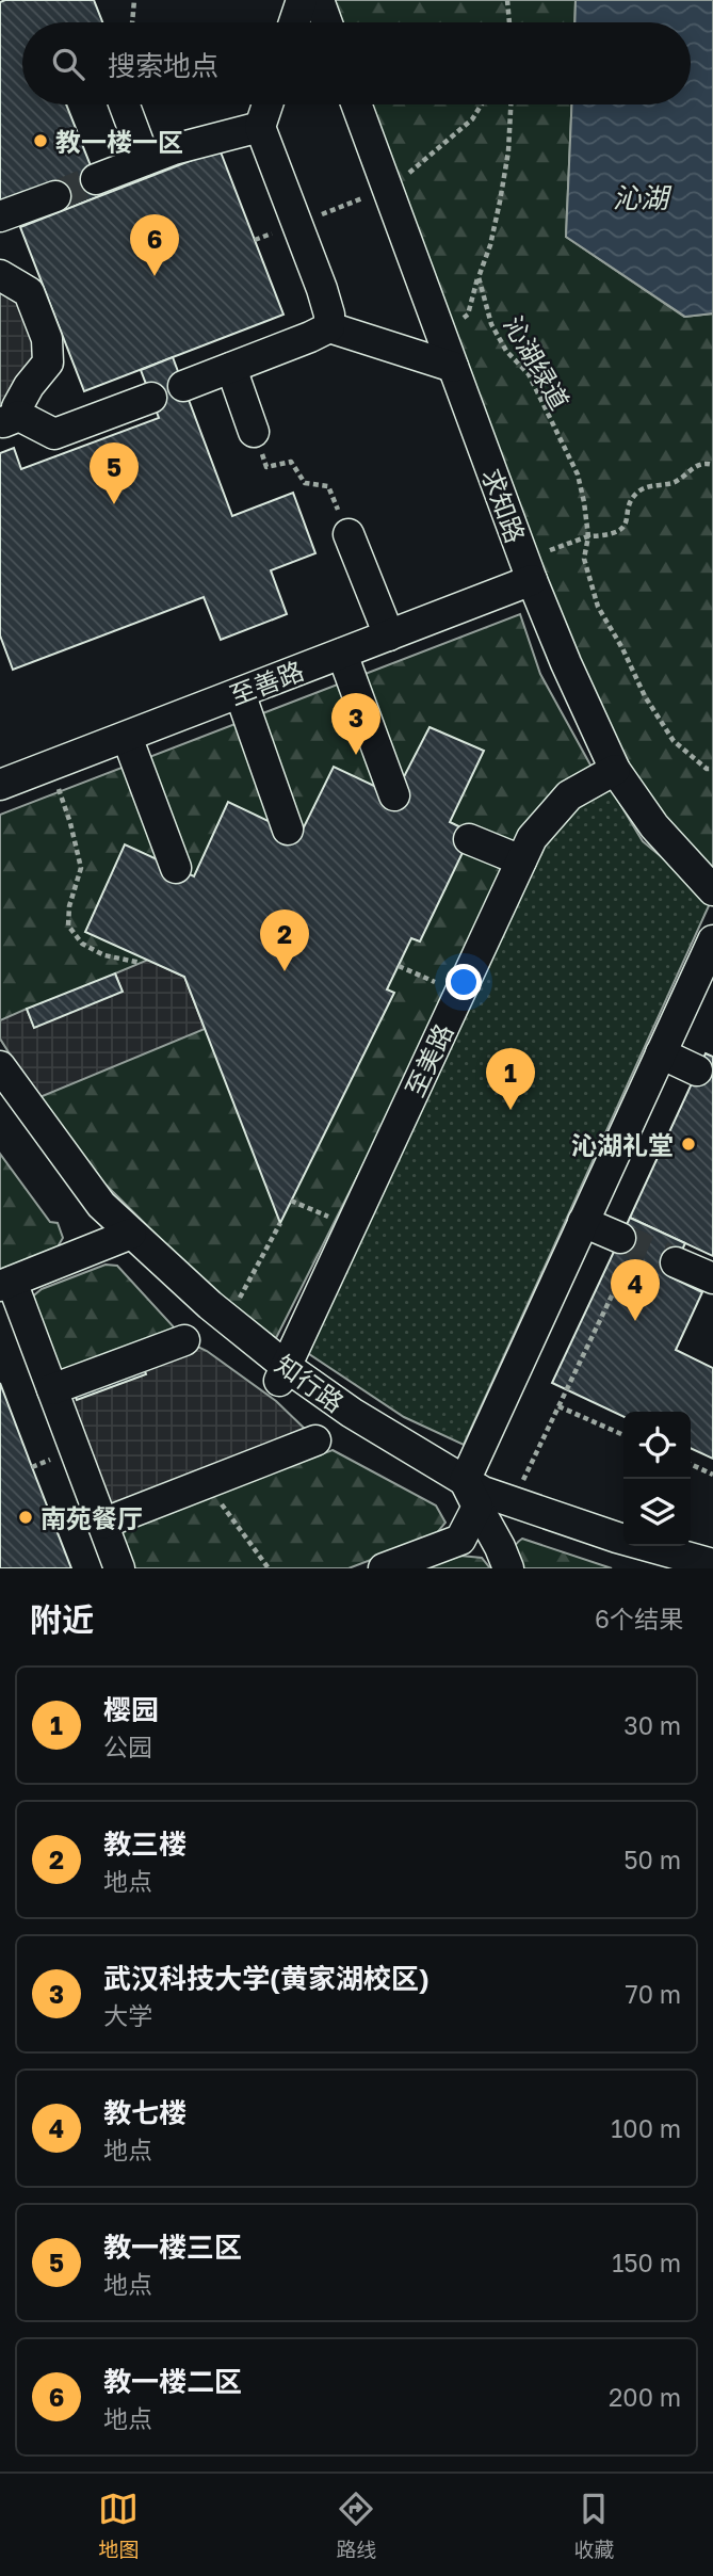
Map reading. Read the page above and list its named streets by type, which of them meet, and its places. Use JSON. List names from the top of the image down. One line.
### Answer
{"streets":{"lane":["求知路","至善路","至美路","知行路"],"path":["沁湖绿道"]},"crossings":[["求知路","至善路"],["求知路","至美路"],["至美路","知行路"]],"water":["沁湖"],"places":["教一楼一区","沁湖礼堂","南苑餐厅"],"page":{"search":"搜索地点","pins":["6","5","3","2","1","4"],"heading":["附近","6个结果"],"list":[{"mark":"1","name":"樱园","note":"公园","value":"30 m"},{"mark":"2","name":"教三楼","note":"地点","value":"50 m"},{"mark":"3","name":"武汉科技大学(黄家湖校区)","note":"大学","value":"70 m"},{"mark":"4","name":"教七楼","note":"地点","value":"100 m"},{"mark":"5","name":"教一楼三区","note":"地点","value":"150 m"},{"mark":"6","name":"教一楼二区","note":"地点","value":"200 m"}],"nav":["地图","路线","收藏"]}}
